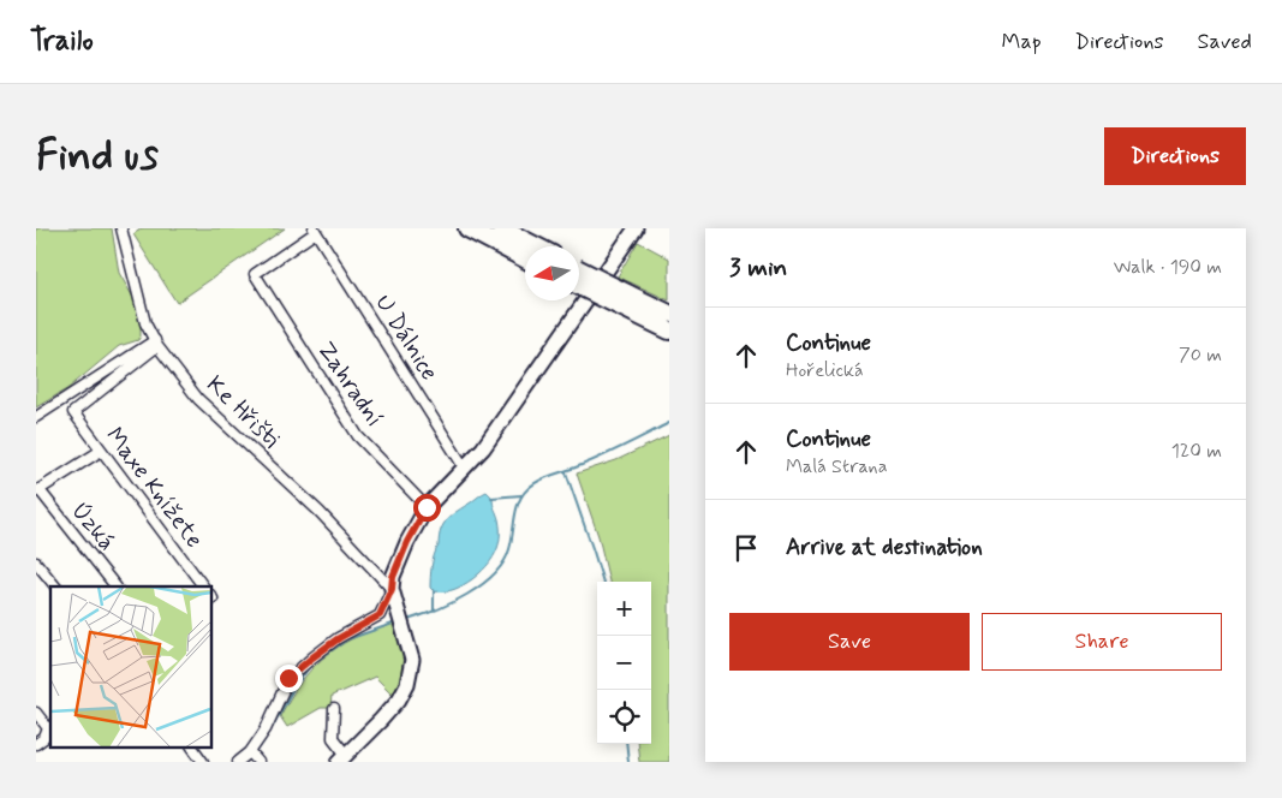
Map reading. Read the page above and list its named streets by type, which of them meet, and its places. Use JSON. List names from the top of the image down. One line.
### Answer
{"streets":{"street":["U Dálnice","Zahradní","Ke Hřišti","Maxe Knížete","Úzká"]},"crossings":[["U Dálnice","Zahradní"],["Ke Hřišti","Maxe Knížete"]],"north":"left","page":{"header":"Trailo","nav":["Map","Directions","Saved"],"buttons":["Directions",["Save","Share"]],"title":"Find us","heading":["3 min","Walk · 190 m"],"list":[["Continue","Hořelická","70 m"],["Continue","Malá Strana","120 m"],"Arrive at destination"],"map_buttons":["+","−"]}}
